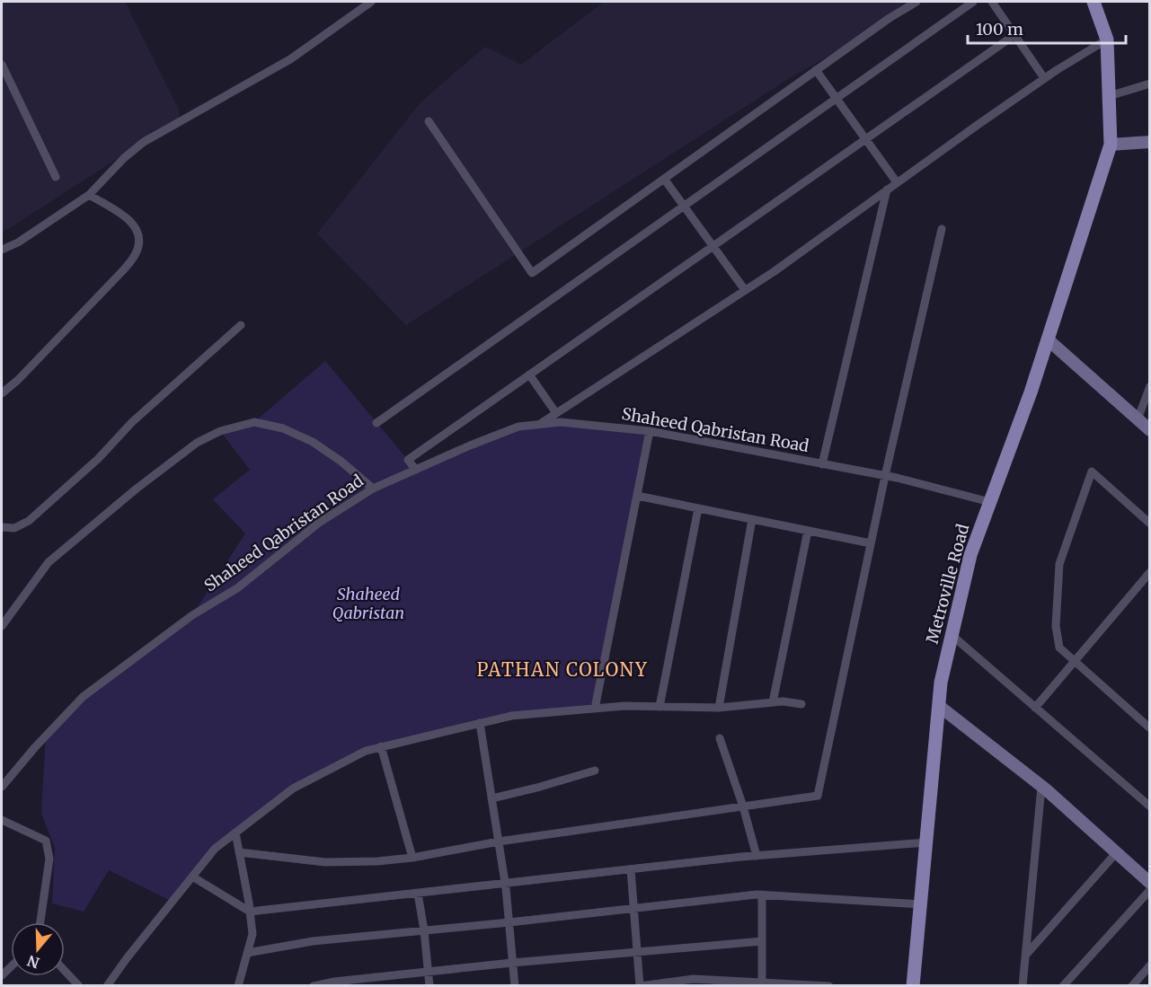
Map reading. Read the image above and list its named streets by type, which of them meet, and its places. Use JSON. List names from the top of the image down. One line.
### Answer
{"streets":{"main road":["Metroville Road"],"street":["Shaheed Qabristan Road"]},"crossings":[["Shaheed Qabristan Road","Metroville Road"]],"districts":["PATHAN COLONY"],"parks":["Shaheed Qabristan"],"scale_bar":"100 m","north":"bottom"}
